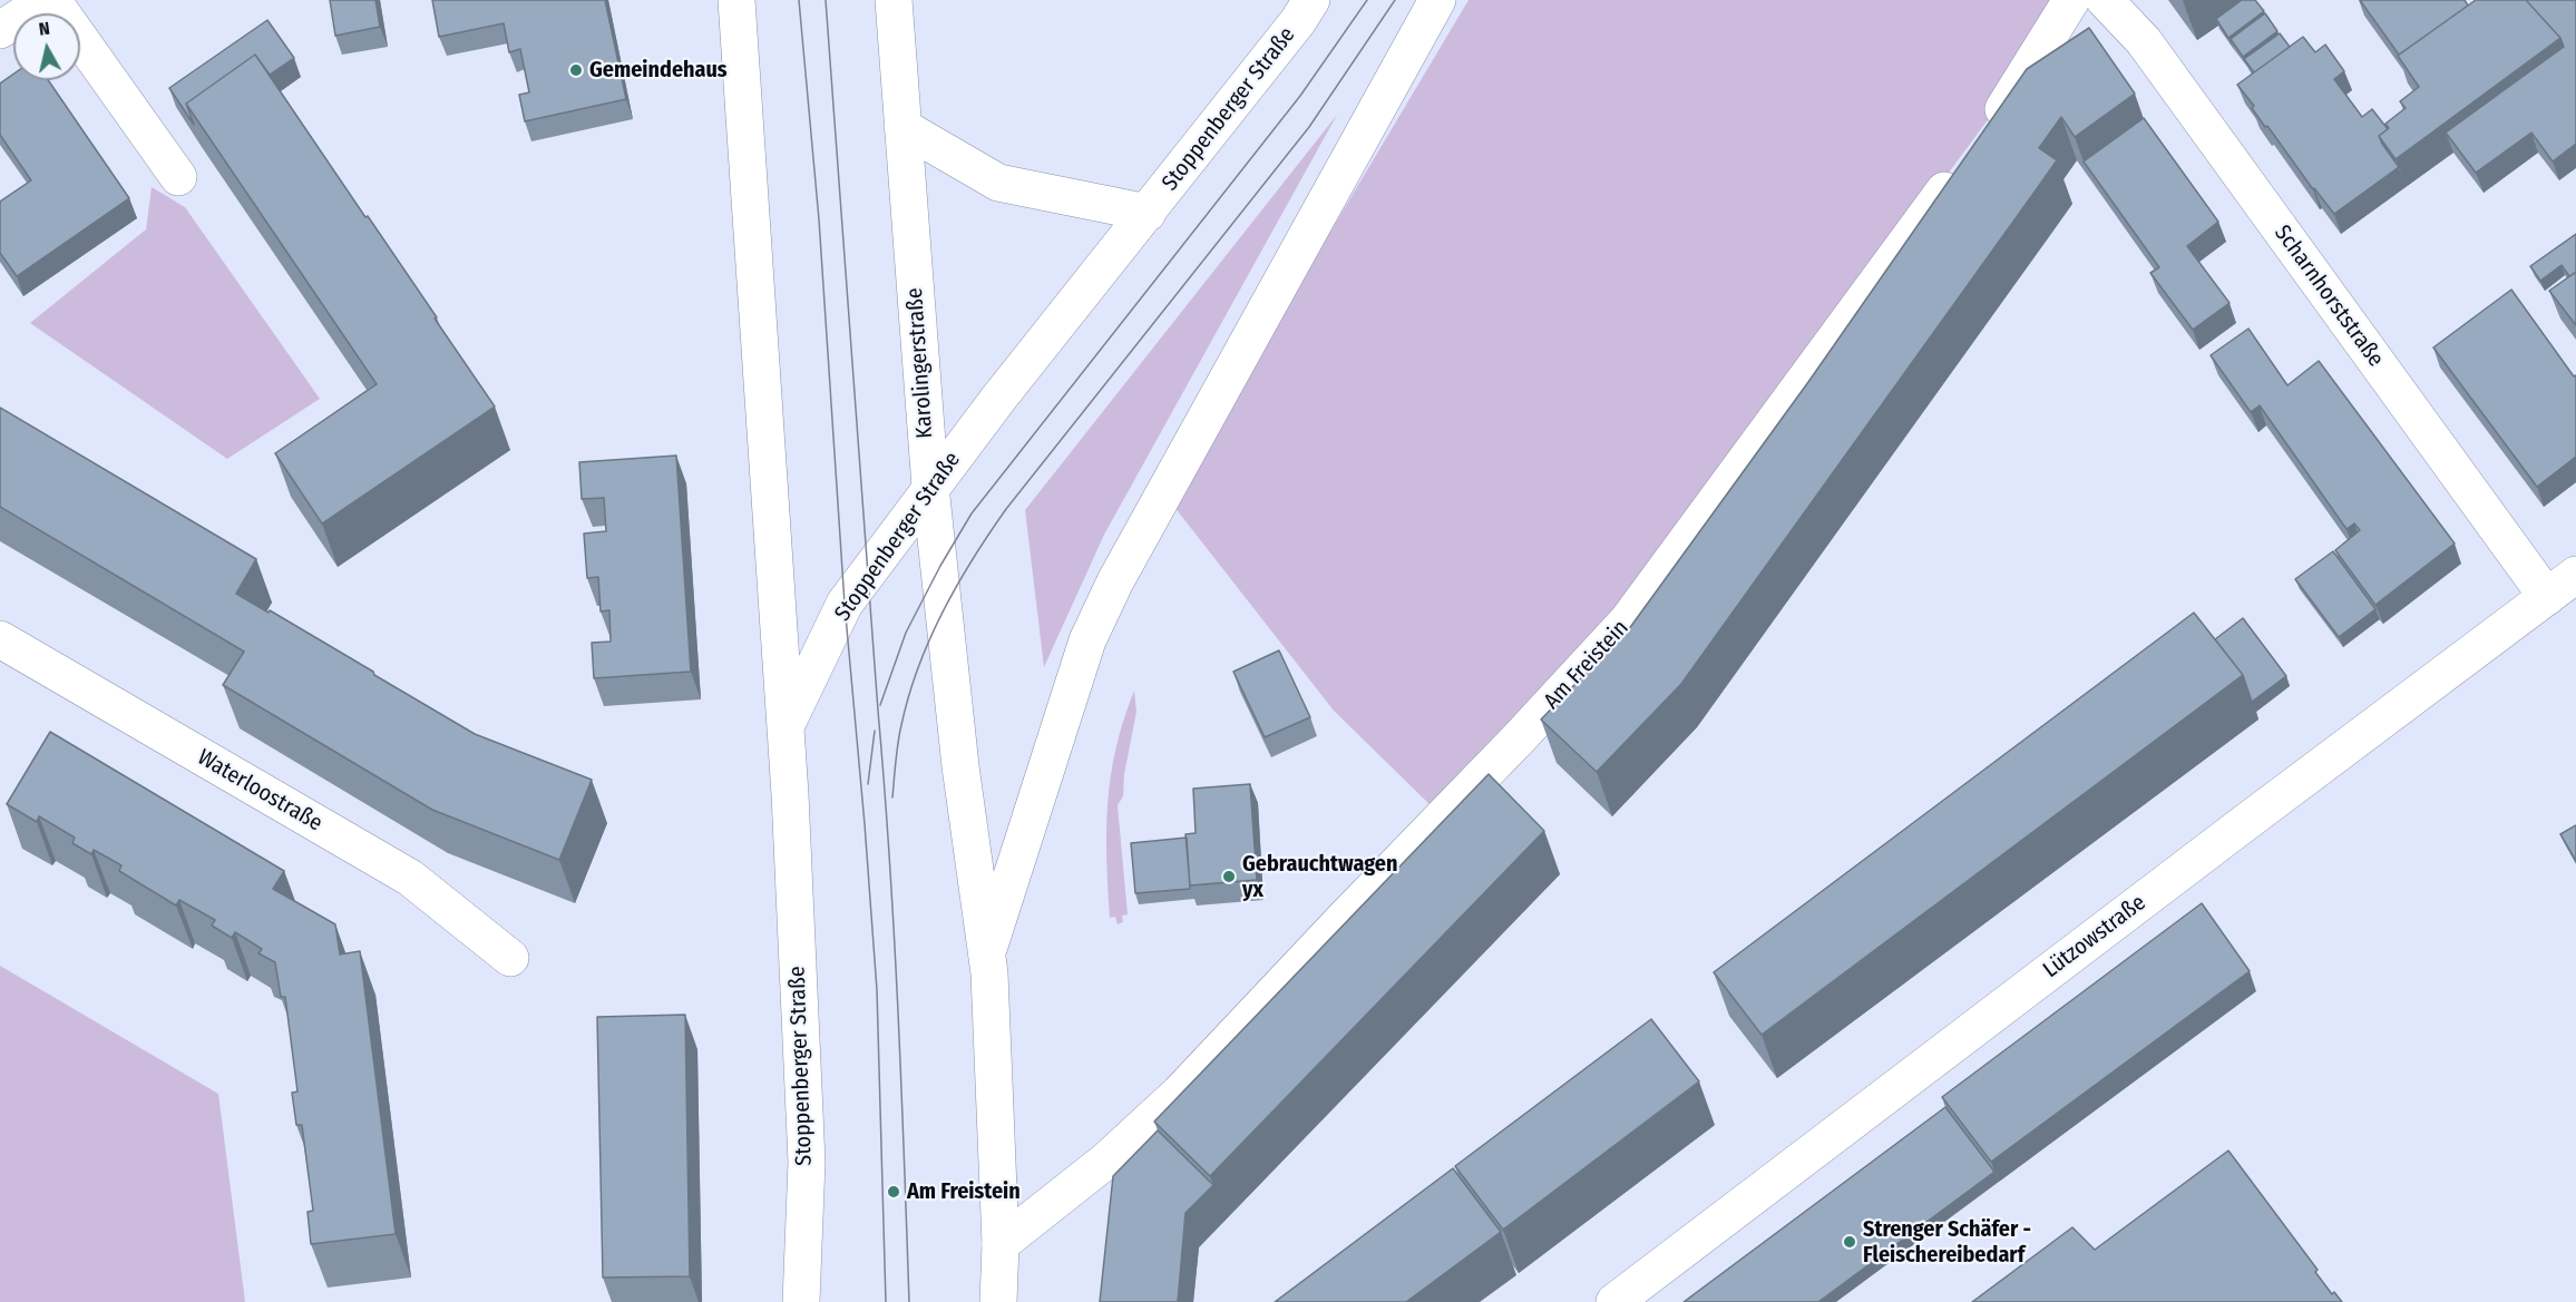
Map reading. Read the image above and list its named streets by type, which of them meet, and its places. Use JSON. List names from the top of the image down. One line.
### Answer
{"streets":{"main road":["Stoppenberger Straße","Scharnhorststraße","Karolingerstraße","Am Freistein","Waterloostraße","Lützowstraße"]},"crossings":[["Stoppenberger Straße","Karolingerstraße"],["Scharnhorststraße","Lützowstraße"]],"places":["Gemeindehaus","Gebrauchtwagen yx","Am Freistein","Strenger Schäfer - Fleischereibedarf"],"north":"top"}
